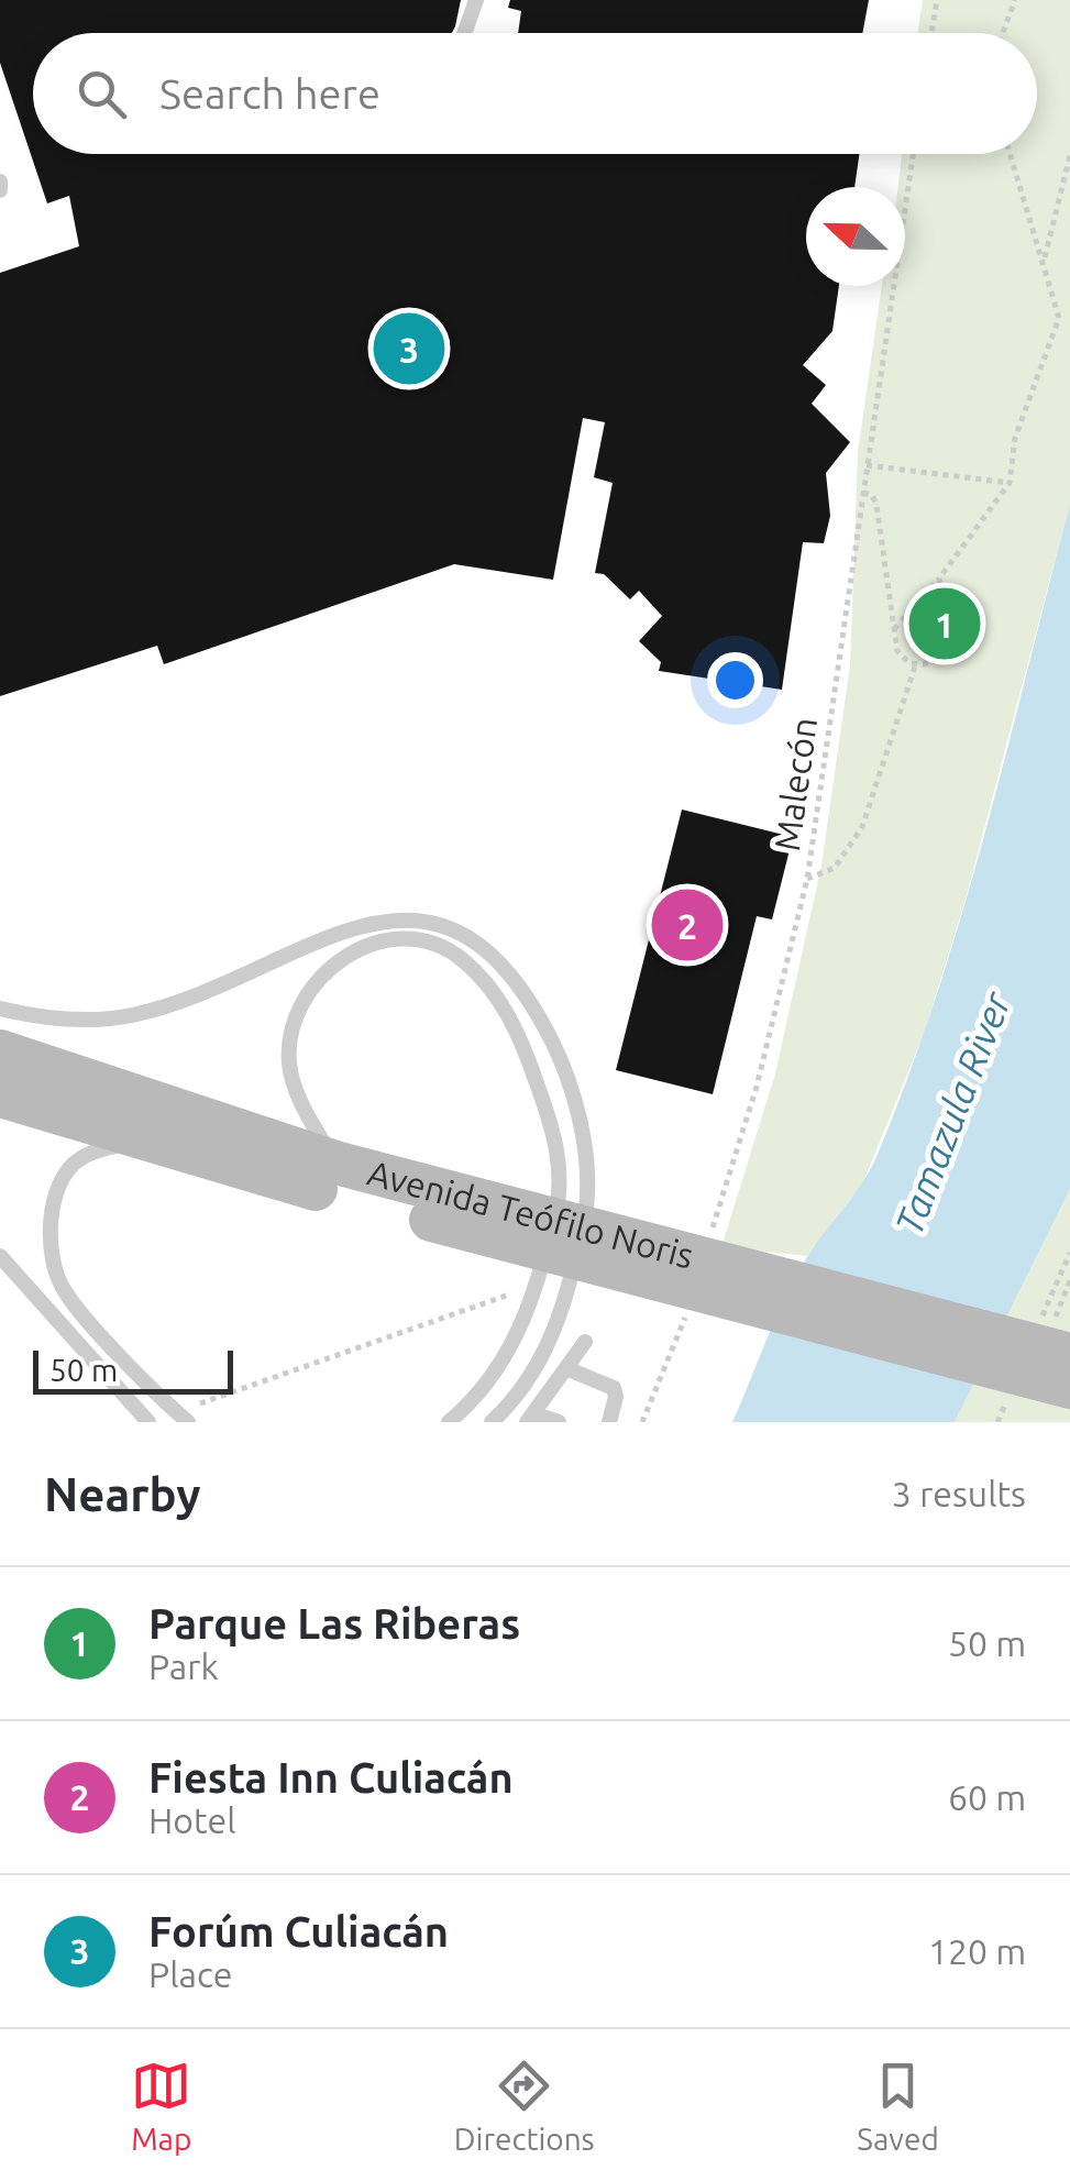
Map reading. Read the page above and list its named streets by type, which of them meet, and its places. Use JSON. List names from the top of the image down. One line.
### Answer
{"streets":{"main road":["Avenida Teófilo Noris"],"path":["Malecón"]},"water":["Tamazula River"],"scale_bar":"50 m","north":"left","page":{"search":"Search here","pins":["3","1","2"],"scale":"50 m","heading":["Nearby","3 results"],"list":[{"mark":"1","name":"Parque Las Riberas","note":"Park","value":"50 m"},{"mark":"2","name":"Fiesta Inn Culiacán","note":"Hotel","value":"60 m"},{"mark":"3","name":"Forúm Culiacán","note":"Place","value":"120 m"}],"nav":["Map","Directions","Saved"]}}
